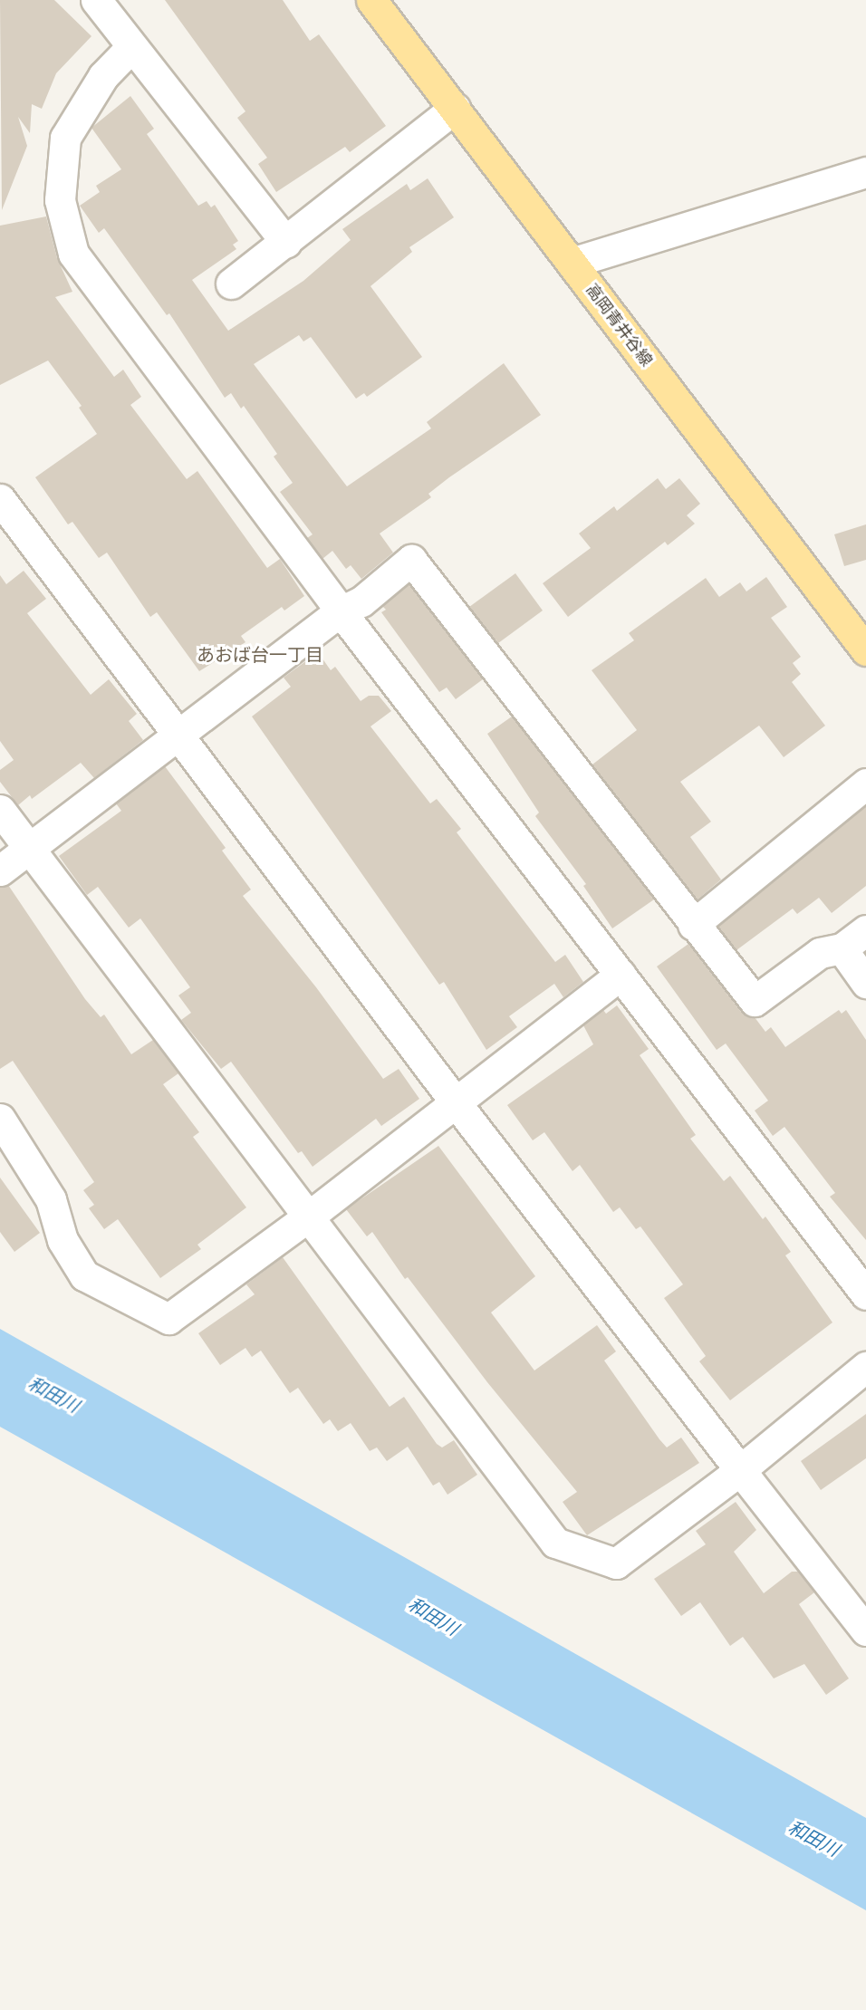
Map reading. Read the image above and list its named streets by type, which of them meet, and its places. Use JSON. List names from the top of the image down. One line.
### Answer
{"streets":{"main road":["高岡青井谷線"]},"districts":["あおば台一丁目"],"water":["和田川"]}
